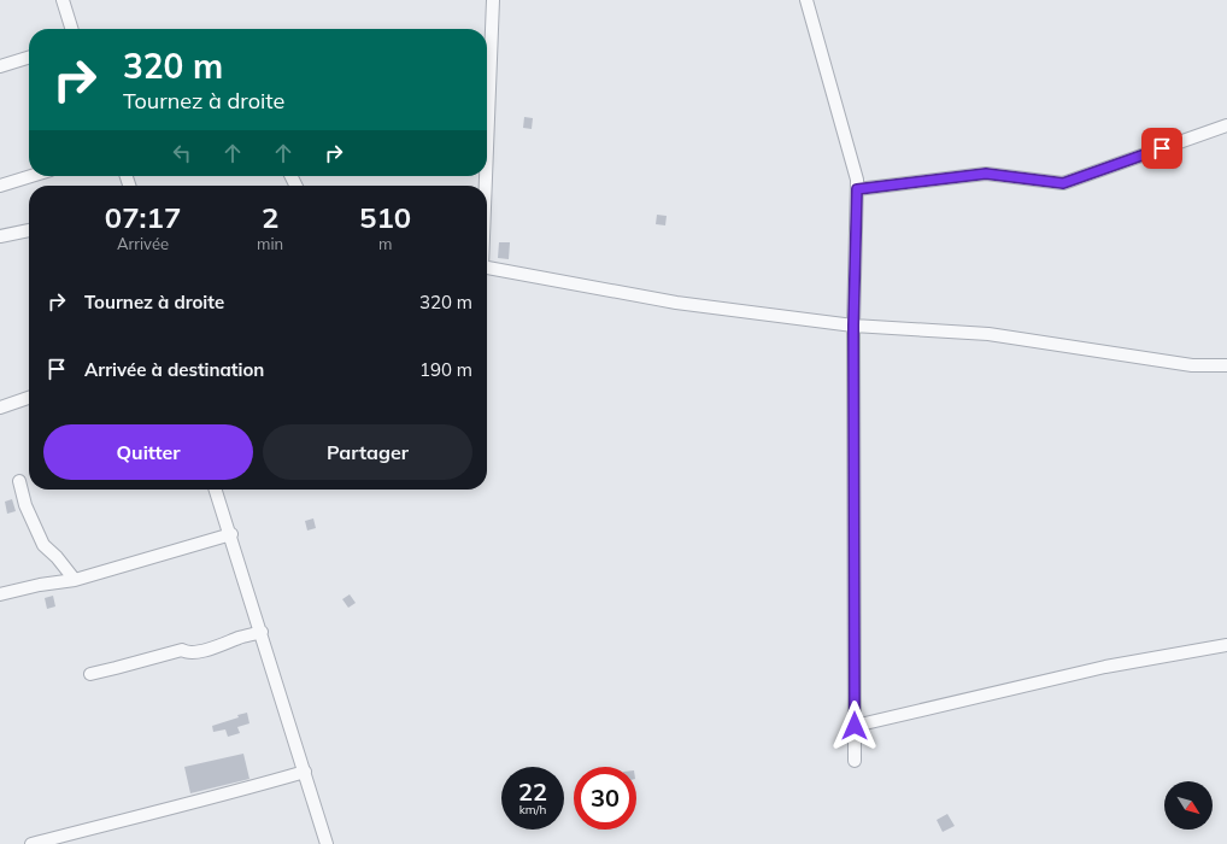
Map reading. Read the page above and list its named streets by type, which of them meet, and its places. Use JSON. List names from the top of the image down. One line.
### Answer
{"north":"bottom right","page":{"turn":["320 m","Tournez à droite"],"eta":["07:17","Arrivée","2","min","510","m"],"list":[{"name":"Tournez à droite","value":"320 m"},{"name":"Arrivée à destination","value":"190 m"}],"buttons":["Quitter","Partager"],"speed":"22 km/h","limit":"30"}}
